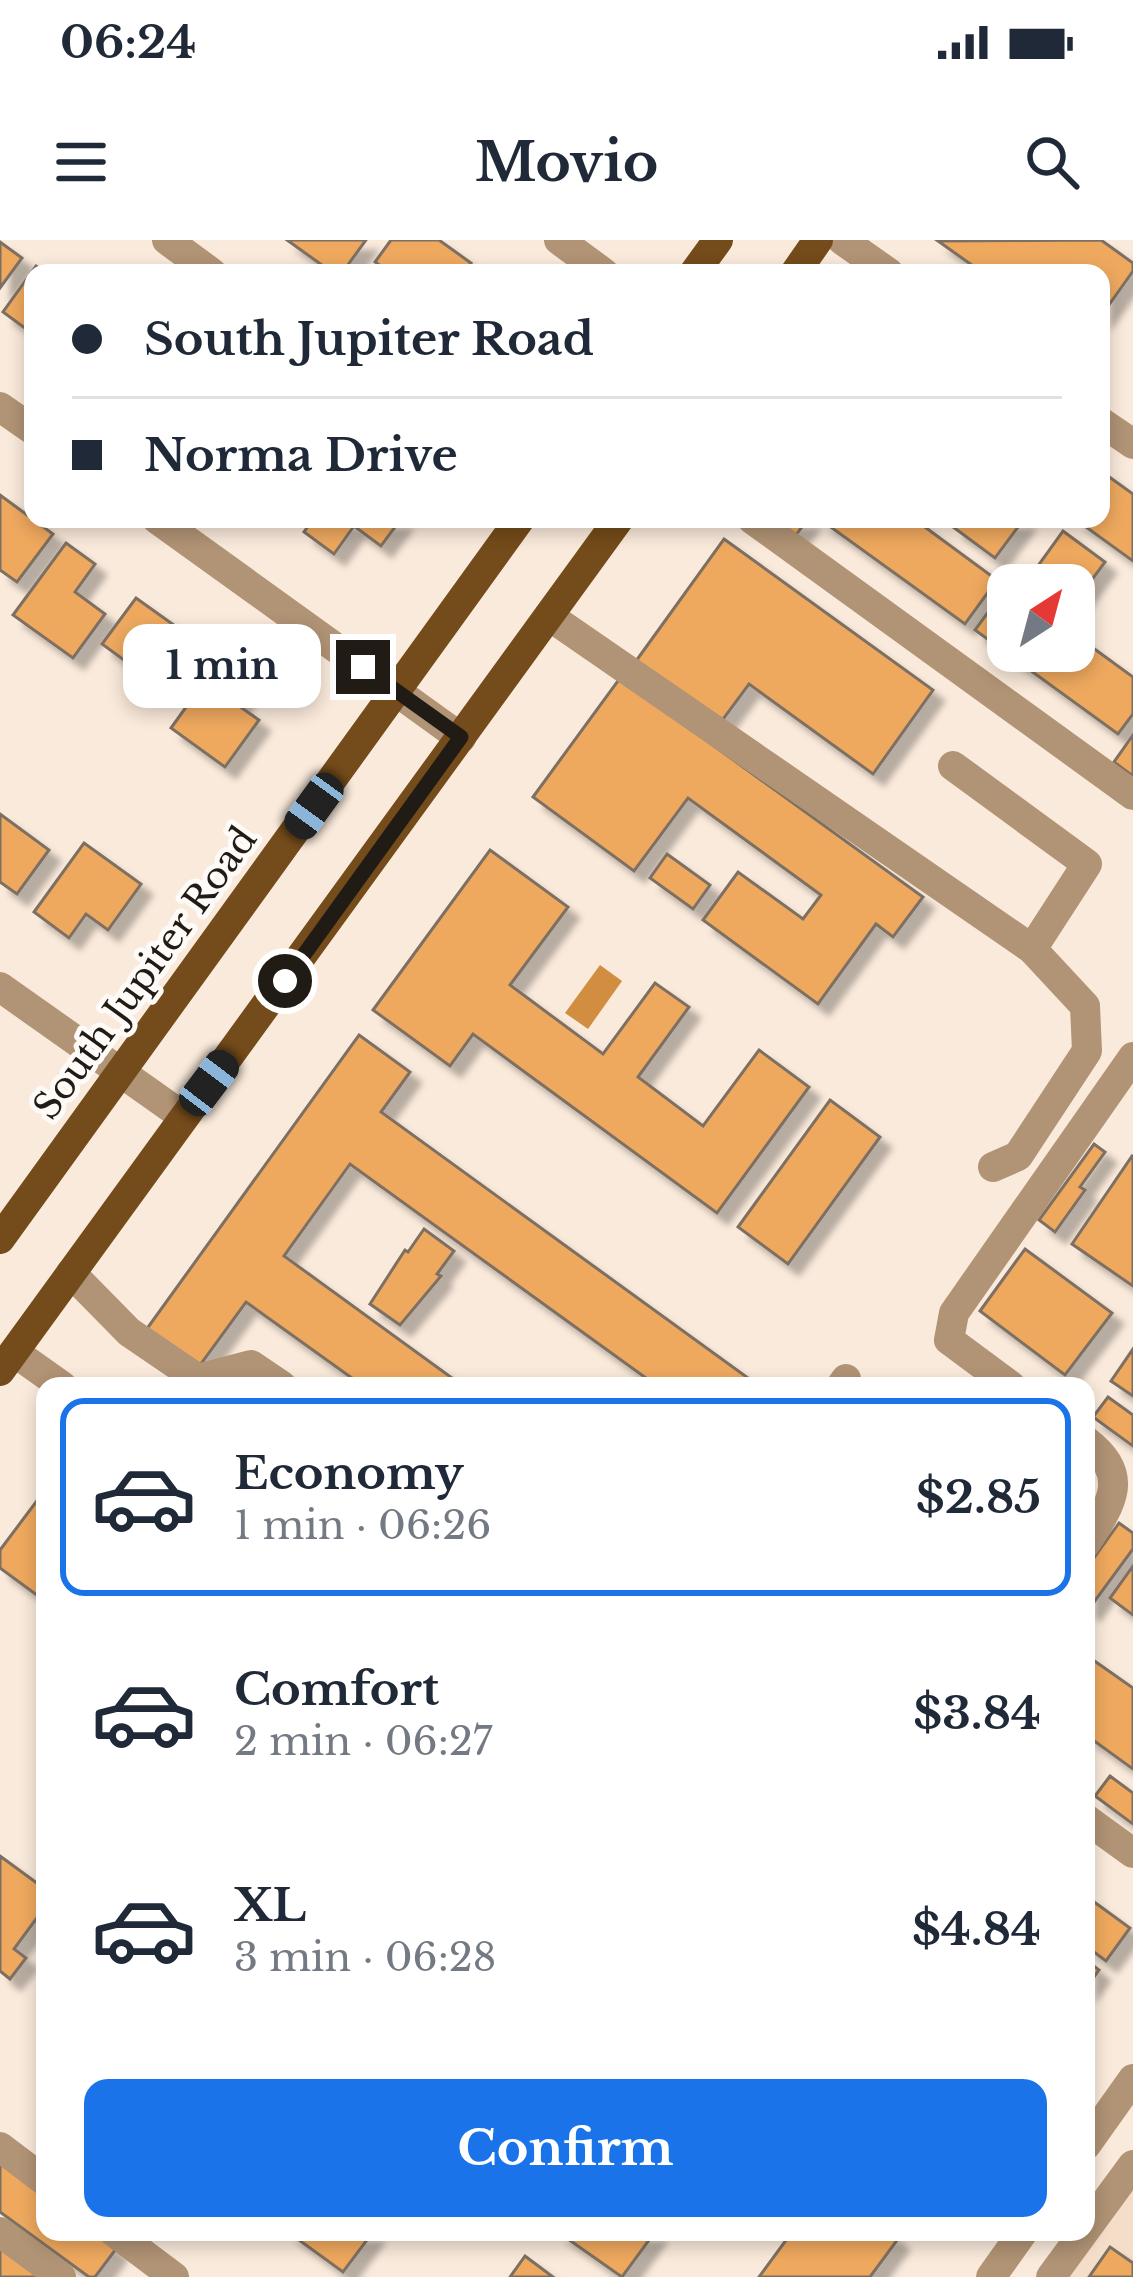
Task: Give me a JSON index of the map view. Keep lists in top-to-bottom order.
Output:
{
  "streets": {
    "main road": ["South Jupiter Road"]
  },
  "north": "top right",
  "page": {
    "status": "06:24",
    "header": "Movio",
    "banner": ["South Jupiter Road", "Norma Drive"],
    "bubble": "1 min",
    "list": [
      {
        "name": "Economy",
        "note": "1 min · 06:26",
        "value": "$2.85"
      },
      {
        "name": "Comfort",
        "note": "2 min · 06:27",
        "value": "$3.84"
      },
      {
        "name": "XL",
        "note": "3 min · 06:28",
        "value": "$4.84"
      }
    ],
    "buttons": "Confirm"
  }
}
